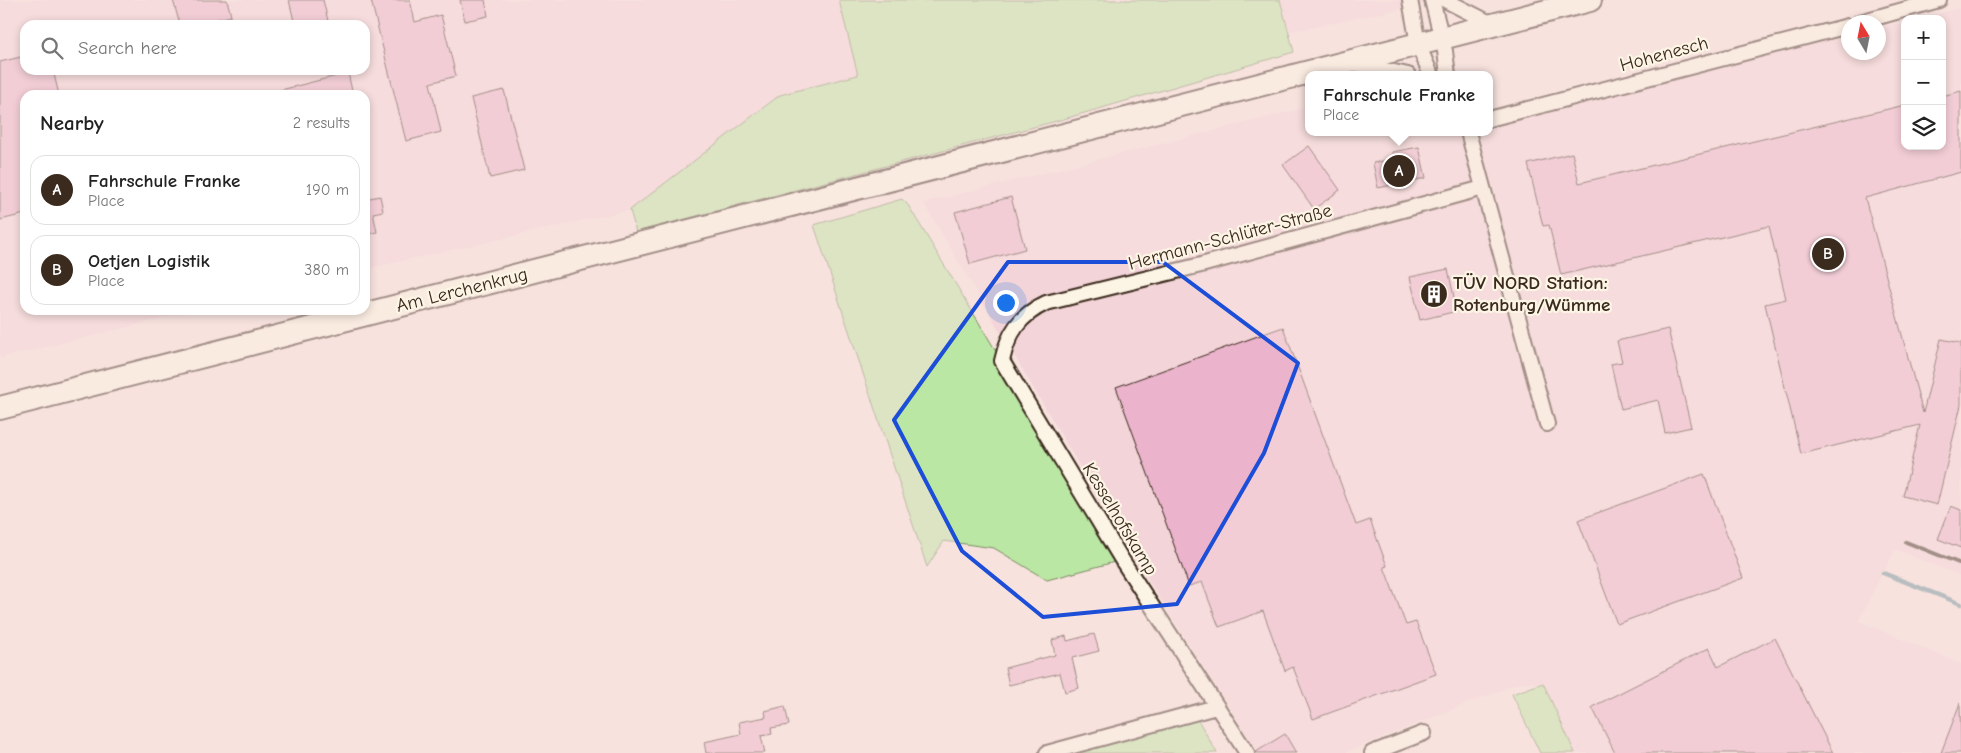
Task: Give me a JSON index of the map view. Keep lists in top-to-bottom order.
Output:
{
  "streets": {
    "main road": ["Am Lerchenkrug"],
    "street": ["Hohenesch", "Hermann-Schlüter-Straße", "Kesselhofskamp"]
  },
  "crossings": [
    ["Hermann-Schlüter-Straße", "Kesselhofskamp"]
  ],
  "places": {
    "building": ["TÜV NORD Station: Rotenburg/Wümme"]
  },
  "north": "top",
  "page": {
    "map_buttons": ["+", "−"],
    "search": "Search here",
    "popup": ["Fahrschule Franke", "Place"],
    "heading": ["Nearby", "2 results"],
    "pins": ["A", "B"],
    "list": [
      {
        "mark": "A",
        "name": "Fahrschule Franke",
        "note": "Place",
        "value": "190 m"
      },
      {
        "mark": "B",
        "name": "Oetjen Logistik",
        "note": "Place",
        "value": "380 m"
      }
    ]
  }
}
